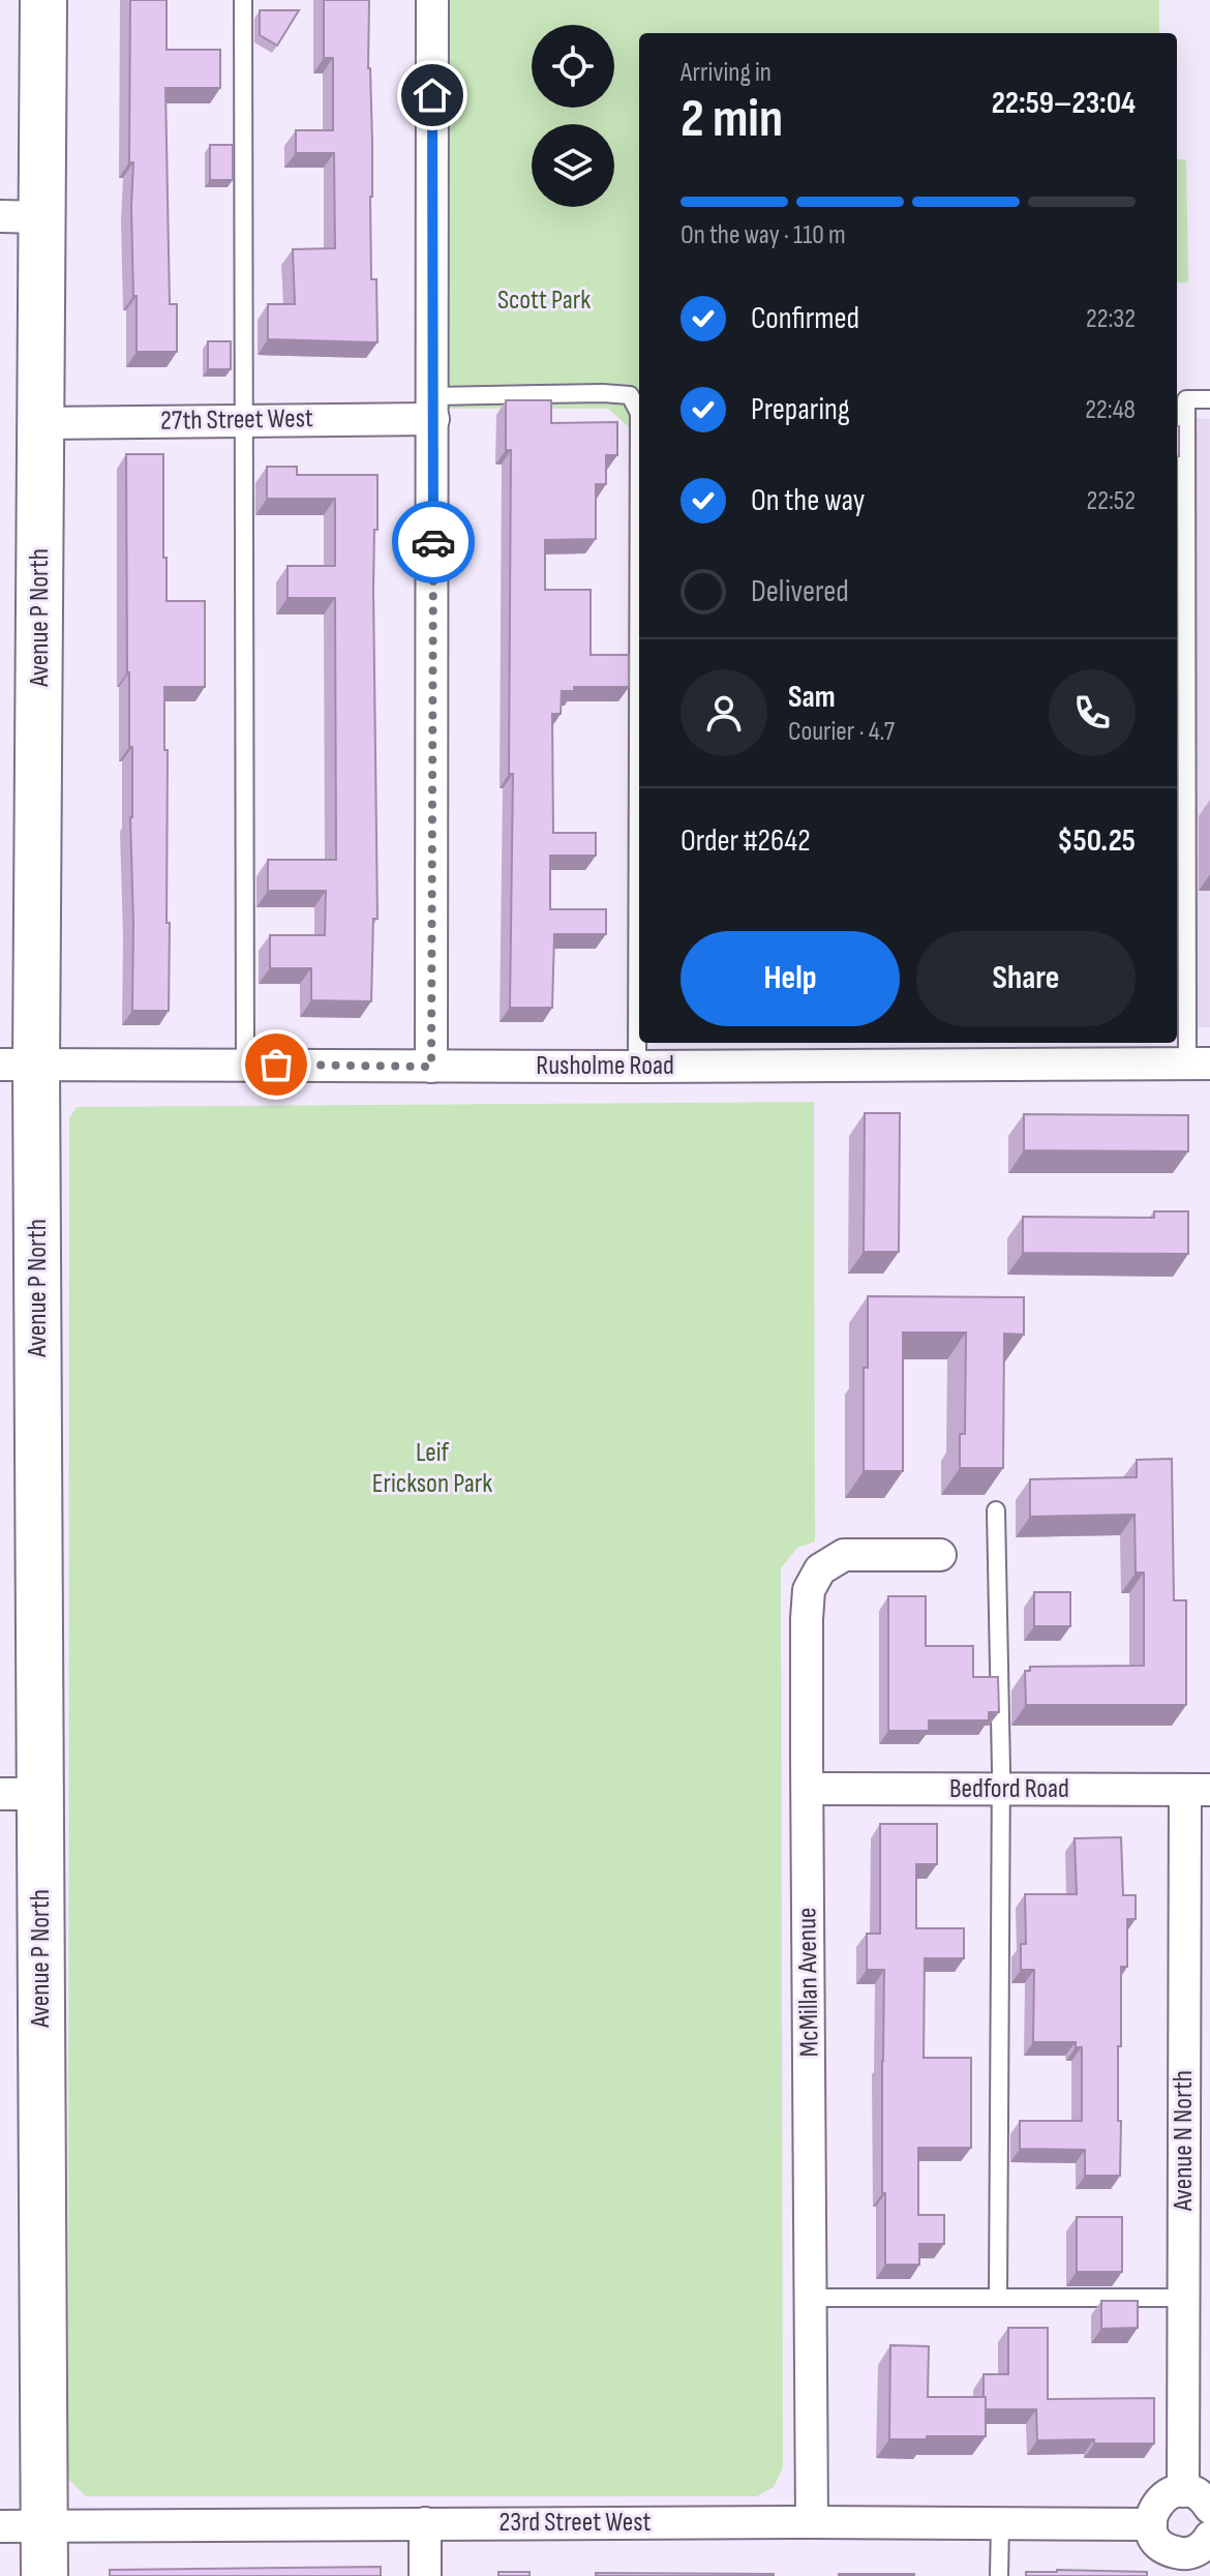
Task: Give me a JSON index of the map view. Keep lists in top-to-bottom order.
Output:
{
  "streets": {
    "main road": ["Avenue P North"],
    "street": [
      "27th Street West",
      "Rusholme Road",
      "Bedford Road",
      "McMillan Avenue",
      "Avenue N North",
      "23rd Street West"
    ]
  },
  "crossings": [
    ["27th Street West", "Avenue P North"],
    ["Avenue P North", "Rusholme Road"],
    ["Avenue P North", "23rd Street West"],
    ["Bedford Road", "McMillan Avenue"],
    ["Bedford Road", "Avenue N North"],
    ["McMillan Avenue", "23rd Street West"]
  ],
  "parks": ["Scott Park", "Leif Erickson Park"],
  "page": {
    "heading": ["2 min", "Arriving in", "22:59–23:04"],
    "panel": [
      "Sam",
      "Courier · 4.7",
      "Order #2642",
      "$50.25"
    ],
    "bar": "On the way · 110 m",
    "list": [
      ["Confirmed", "22:32"],
      ["Preparing", "22:48"],
      ["On the way", "22:52"],
      "Delivered"
    ],
    "buttons": ["Help", "Share"]
  }
}
